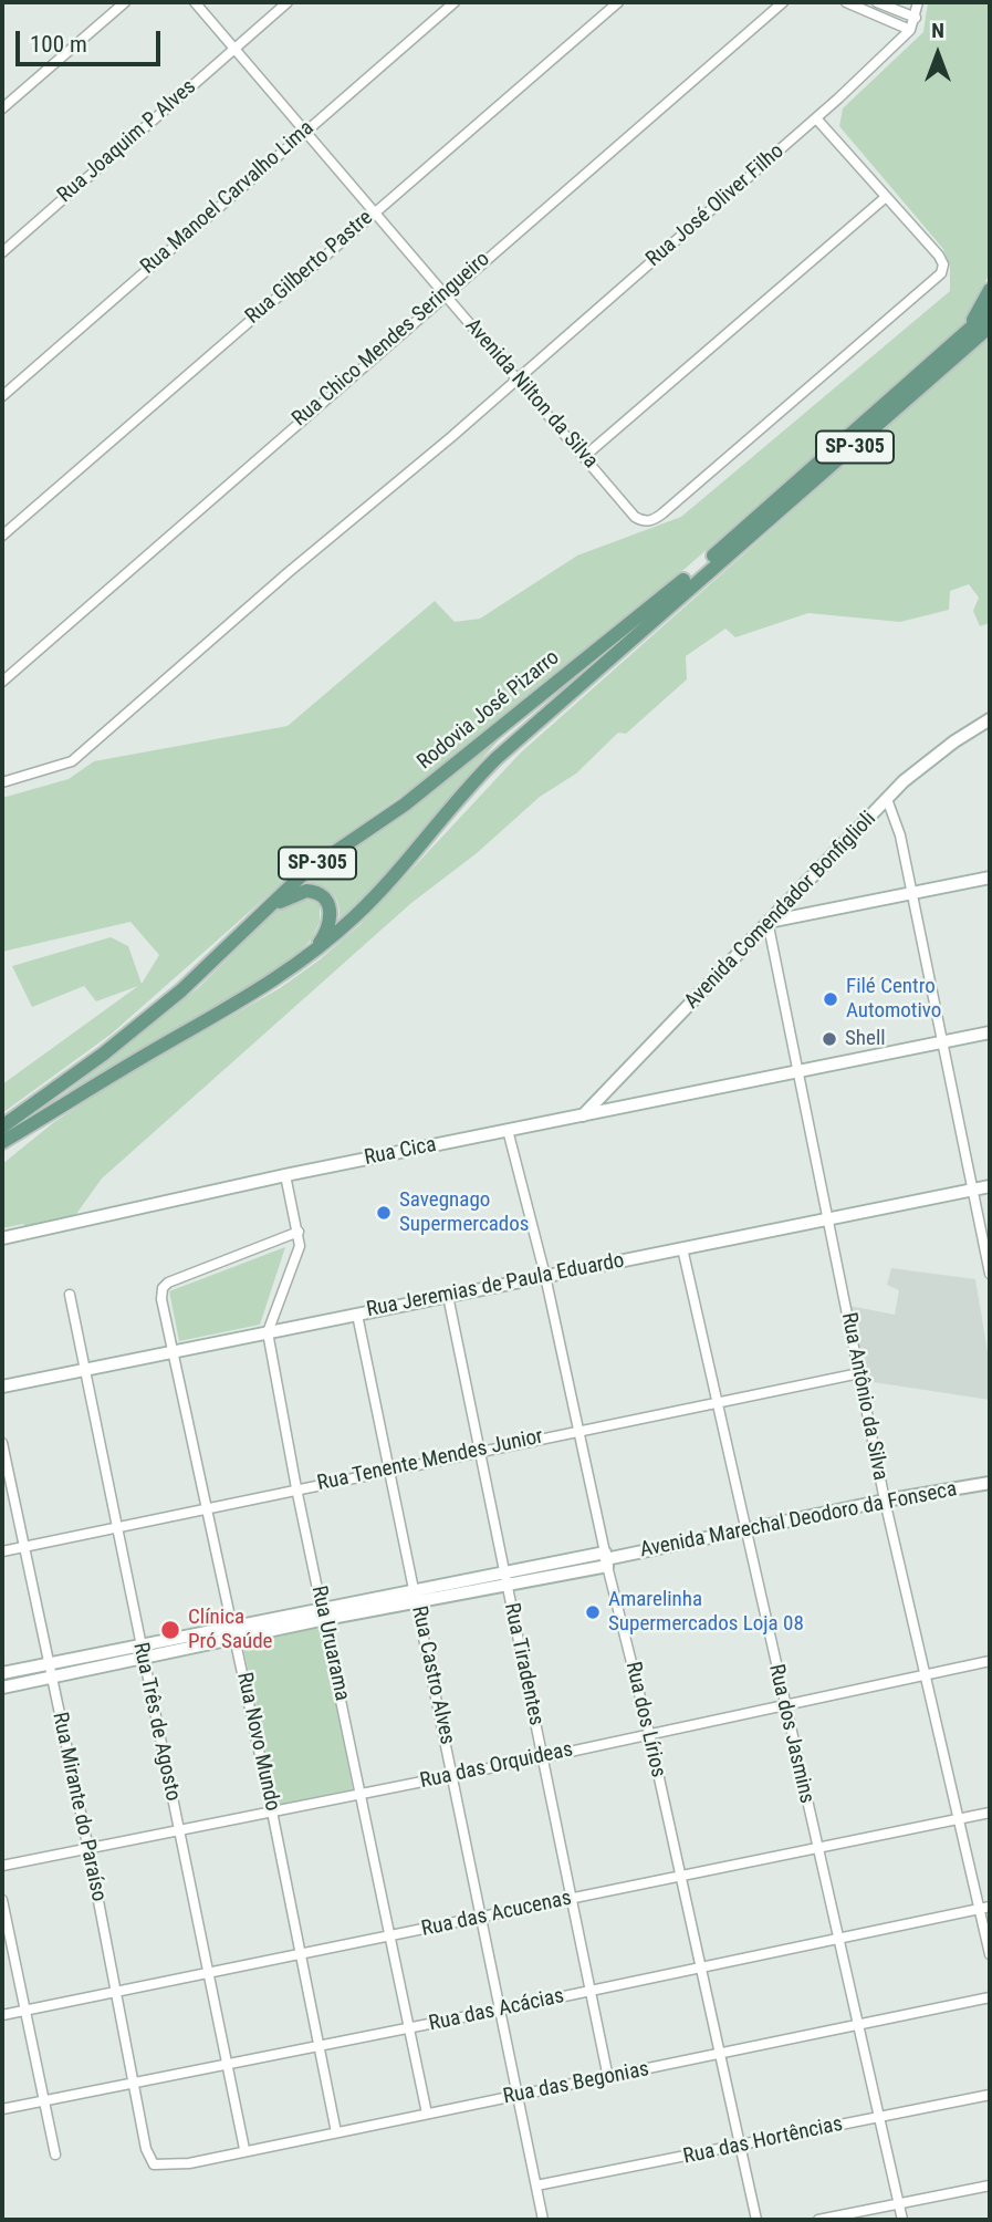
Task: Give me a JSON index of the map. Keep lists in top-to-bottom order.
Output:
{
  "streets": {
    "main road": ["SP-305", "Rodovia José Pizarro"],
    "street": [
      "Rua Joaquim P Alves",
      "Rua Manoel Carvalho Lima",
      "Rua José Oliver Filho",
      "Rua Gilberto Pastre",
      "Rua Chico Mendes Seringueiro",
      "Avenida Nilton da Silva",
      "Avenida Comendador Bonfiglioli",
      "Rua Cica",
      "Rua Jeremias de Paula Eduardo",
      "Rua Antônio da Silva",
      "Rua Tenente Mendes Junior",
      "Avenida Marechal Deodoro da Fonseca",
      "Rua Uruarama",
      "Rua Tiradentes",
      "Rua Castro Alves",
      "Rua dos Lírios",
      "Rua Três de Agosto",
      "Rua dos Jasmins",
      "Rua Novo Mundo",
      "Rua das Orquideas",
      "Rua Mirante do Paraíso",
      "Rua das Acucenas",
      "Rua das Acácias",
      "Rua das Begonias",
      "Rua das Hortências"
    ]
  },
  "crossings": [
    ["Rua Joaquim P Alves", "Avenida Nilton da Silva"],
    ["Rua Manoel Carvalho Lima", "Avenida Nilton da Silva"],
    ["Rua José Oliver Filho", "Avenida Nilton da Silva"],
    ["Rua Gilberto Pastre", "Avenida Nilton da Silva"],
    ["Rua Chico Mendes Seringueiro", "Avenida Nilton da Silva"],
    ["Avenida Comendador Bonfiglioli", "Rua Cica"],
    ["Avenida Comendador Bonfiglioli", "Rua Antônio da Silva"],
    ["Rua Cica", "Rua Antônio da Silva"],
    ["Rua Cica", "Rua dos Lírios"],
    ["Rua Jeremias de Paula Eduardo", "Rua Antônio da Silva"],
    ["Rua Jeremias de Paula Eduardo", "Rua Uruarama"],
    ["Rua Jeremias de Paula Eduardo", "Rua Tiradentes"],
    ["Rua Jeremias de Paula Eduardo", "Rua Castro Alves"],
    ["Rua Jeremias de Paula Eduardo", "Rua dos Lírios"],
    ["Rua Jeremias de Paula Eduardo", "Rua Três de Agosto"],
    ["Rua Jeremias de Paula Eduardo", "Rua dos Jasmins"],
    ["Rua Jeremias de Paula Eduardo", "Rua Novo Mundo"],
    ["Rua Antônio da Silva", "Rua Tenente Mendes Junior"],
    ["Rua Antônio da Silva", "Avenida Marechal Deodoro da Fonseca"],
    ["Rua Antônio da Silva", "Rua das Orquideas"],
    ["Rua Antônio da Silva", "Rua das Acucenas"],
    ["Rua Antônio da Silva", "Rua das Acácias"],
    ["Rua Tenente Mendes Junior", "Rua Uruarama"],
    ["Rua Tenente Mendes Junior", "Rua Tiradentes"],
    ["Rua Tenente Mendes Junior", "Rua Castro Alves"],
    ["Rua Tenente Mendes Junior", "Rua dos Lírios"],
    ["Rua Tenente Mendes Junior", "Rua Três de Agosto"],
    ["Rua Tenente Mendes Junior", "Rua dos Jasmins"],
    ["Rua Tenente Mendes Junior", "Rua Novo Mundo"],
    ["Rua Tenente Mendes Junior", "Rua Mirante do Paraíso"],
    ["Avenida Marechal Deodoro da Fonseca", "Rua Uruarama"],
    ["Avenida Marechal Deodoro da Fonseca", "Rua Tiradentes"],
    ["Avenida Marechal Deodoro da Fonseca", "Rua Castro Alves"],
    ["Avenida Marechal Deodoro da Fonseca", "Rua dos Lírios"],
    ["Avenida Marechal Deodoro da Fonseca", "Rua Três de Agosto"],
    ["Avenida Marechal Deodoro da Fonseca", "Rua dos Jasmins"],
    ["Avenida Marechal Deodoro da Fonseca", "Rua Novo Mundo"],
    ["Avenida Marechal Deodoro da Fonseca", "Rua Mirante do Paraíso"],
    ["Rua Uruarama", "Rua das Orquideas"],
    ["Rua Uruarama", "Rua das Acucenas"],
    ["Rua Uruarama", "Rua das Acácias"],
    ["Rua Uruarama", "Rua das Begonias"],
    ["Rua Tiradentes", "Rua das Orquideas"],
    ["Rua Tiradentes", "Rua das Acucenas"],
    ["Rua Tiradentes", "Rua das Acácias"],
    ["Rua Tiradentes", "Rua das Begonias"],
    ["Rua Castro Alves", "Rua das Orquideas"],
    ["Rua Castro Alves", "Rua das Acucenas"],
    ["Rua Castro Alves", "Rua das Acácias"],
    ["Rua Castro Alves", "Rua das Begonias"],
    ["Rua Castro Alves", "Rua das Hortências"],
    ["Rua dos Lírios", "Rua das Orquideas"],
    ["Rua dos Lírios", "Rua das Acucenas"],
    ["Rua dos Lírios", "Rua das Acácias"],
    ["Rua dos Lírios", "Rua das Begonias"],
    ["Rua dos Lírios", "Rua das Hortências"],
    ["Rua Três de Agosto", "Rua das Orquideas"],
    ["Rua Três de Agosto", "Rua das Acucenas"],
    ["Rua Três de Agosto", "Rua das Acácias"],
    ["Rua Três de Agosto", "Rua das Begonias"],
    ["Rua dos Jasmins", "Rua das Orquideas"],
    ["Rua dos Jasmins", "Rua das Acucenas"],
    ["Rua dos Jasmins", "Rua das Acácias"],
    ["Rua dos Jasmins", "Rua das Begonias"],
    ["Rua dos Jasmins", "Rua das Hortências"],
    ["Rua Novo Mundo", "Rua das Orquideas"],
    ["Rua Novo Mundo", "Rua das Acucenas"],
    ["Rua Novo Mundo", "Rua das Acácias"],
    ["Rua Novo Mundo", "Rua das Begonias"],
    ["Rua das Orquideas", "Rua Mirante do Paraíso"],
    ["Rua Mirante do Paraíso", "Rua das Acucenas"],
    ["Rua Mirante do Paraíso", "Rua das Acácias"],
    ["Rua Mirante do Paraíso", "Rua das Begonias"]
  ],
  "places": [
    "Filé Centro Automotivo",
    "Shell",
    "Savegnago Supermercados",
    "Amarelinha Supermercados Loja 08",
    "Clínica Pró Saúde"
  ],
  "scale_bar": "100 m",
  "north": "top"
}
